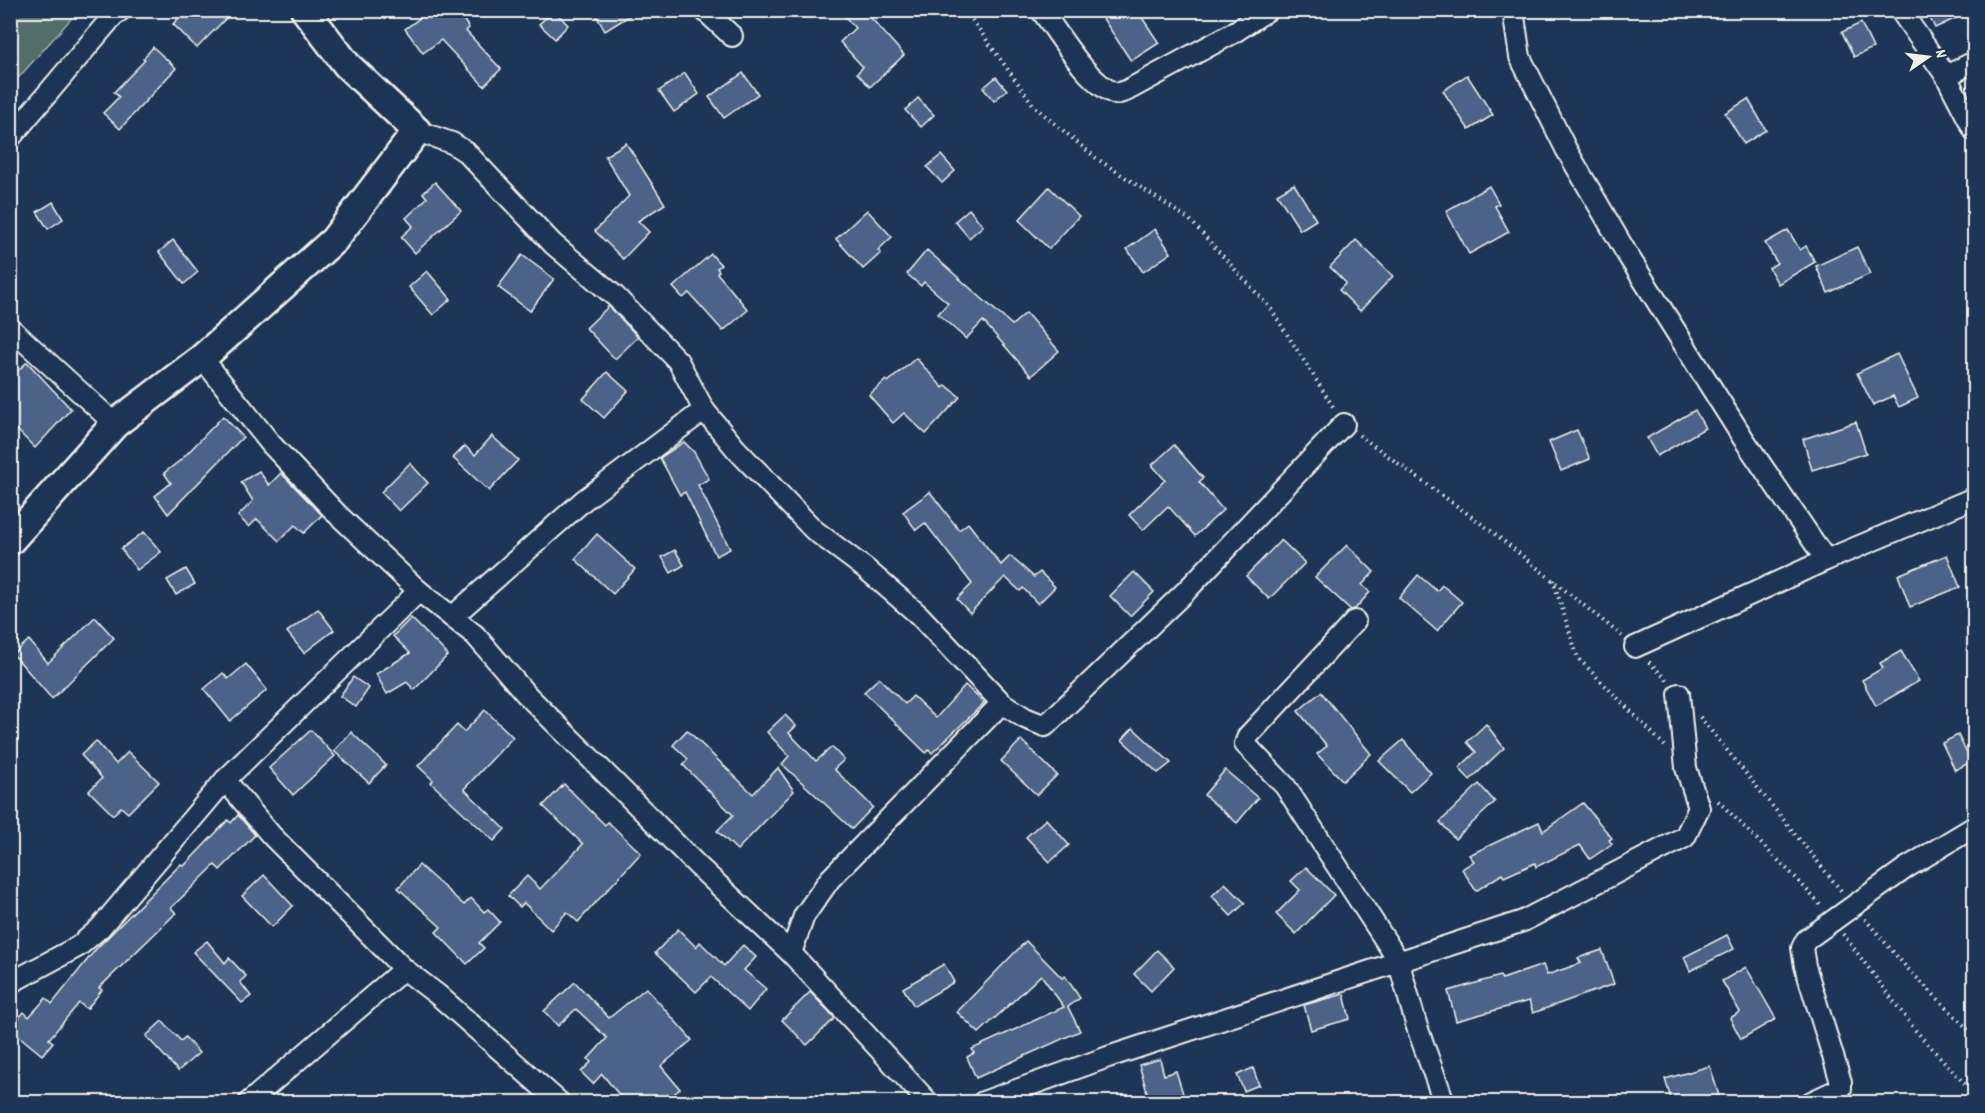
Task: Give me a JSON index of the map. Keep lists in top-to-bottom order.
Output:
{
  "north": "right"
}
